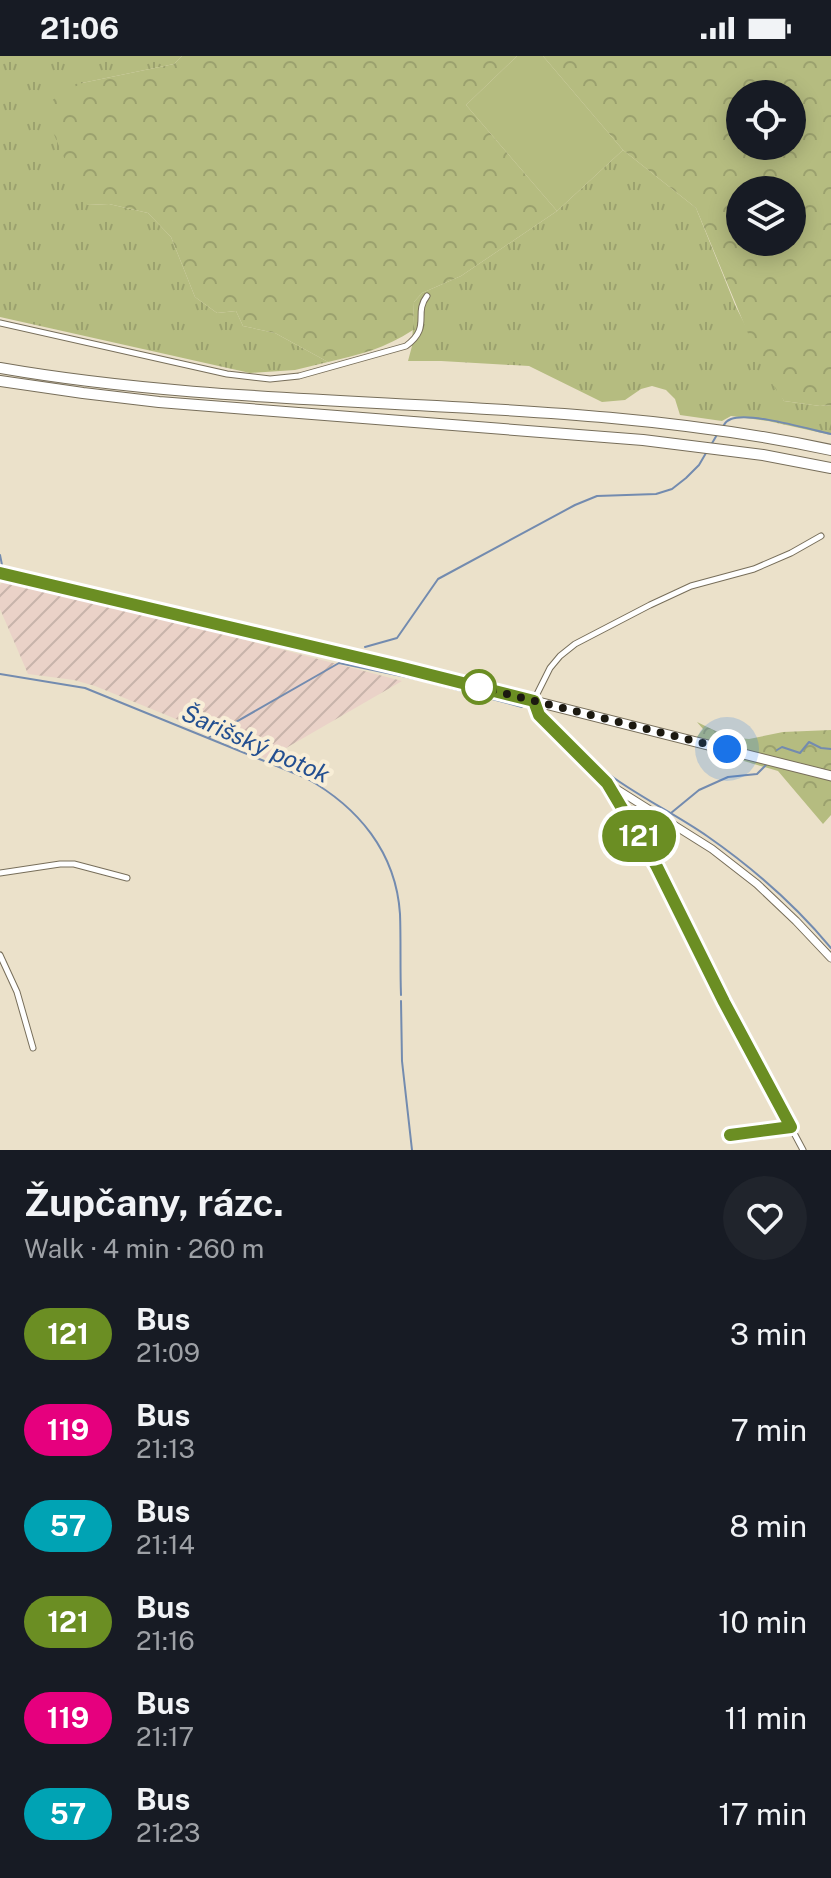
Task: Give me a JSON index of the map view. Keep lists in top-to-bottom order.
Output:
{
  "water": ["Šarišský potok"],
  "lines": ["bus line 121"],
  "page": {
    "status": "21:06",
    "on_map": "121",
    "heading": ["Župčany, rázc.", "Walk · 4 min · 260 m"],
    "list": [
      {
        "mark": "121",
        "name": "Bus",
        "note": "21:09",
        "value": "3 min"
      },
      {
        "mark": "119",
        "name": "Bus",
        "note": "21:13",
        "value": "7 min"
      },
      {
        "mark": "57",
        "name": "Bus",
        "note": "21:14",
        "value": "8 min"
      },
      {
        "mark": "121",
        "name": "Bus",
        "note": "21:16",
        "value": "10 min"
      },
      {
        "mark": "119",
        "name": "Bus",
        "note": "21:17",
        "value": "11 min"
      },
      {
        "mark": "57",
        "name": "Bus",
        "note": "21:23",
        "value": "17 min"
      }
    ]
  }
}
